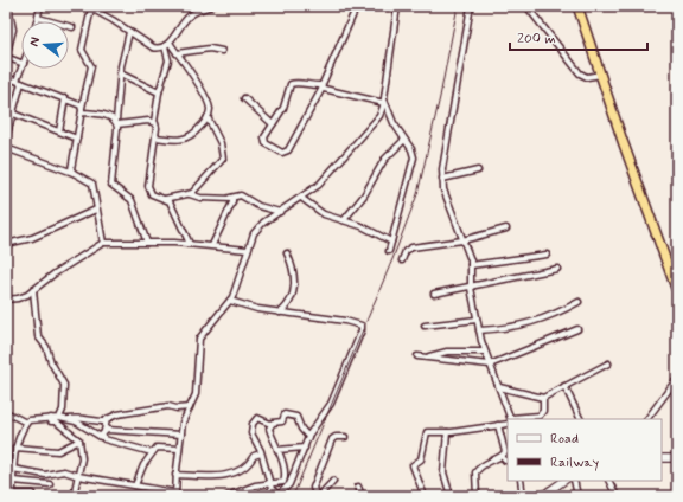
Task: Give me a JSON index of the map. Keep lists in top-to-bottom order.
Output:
{
  "legend": ["Road", "Railway"],
  "scale_bar": "200 m",
  "north": "left"
}
